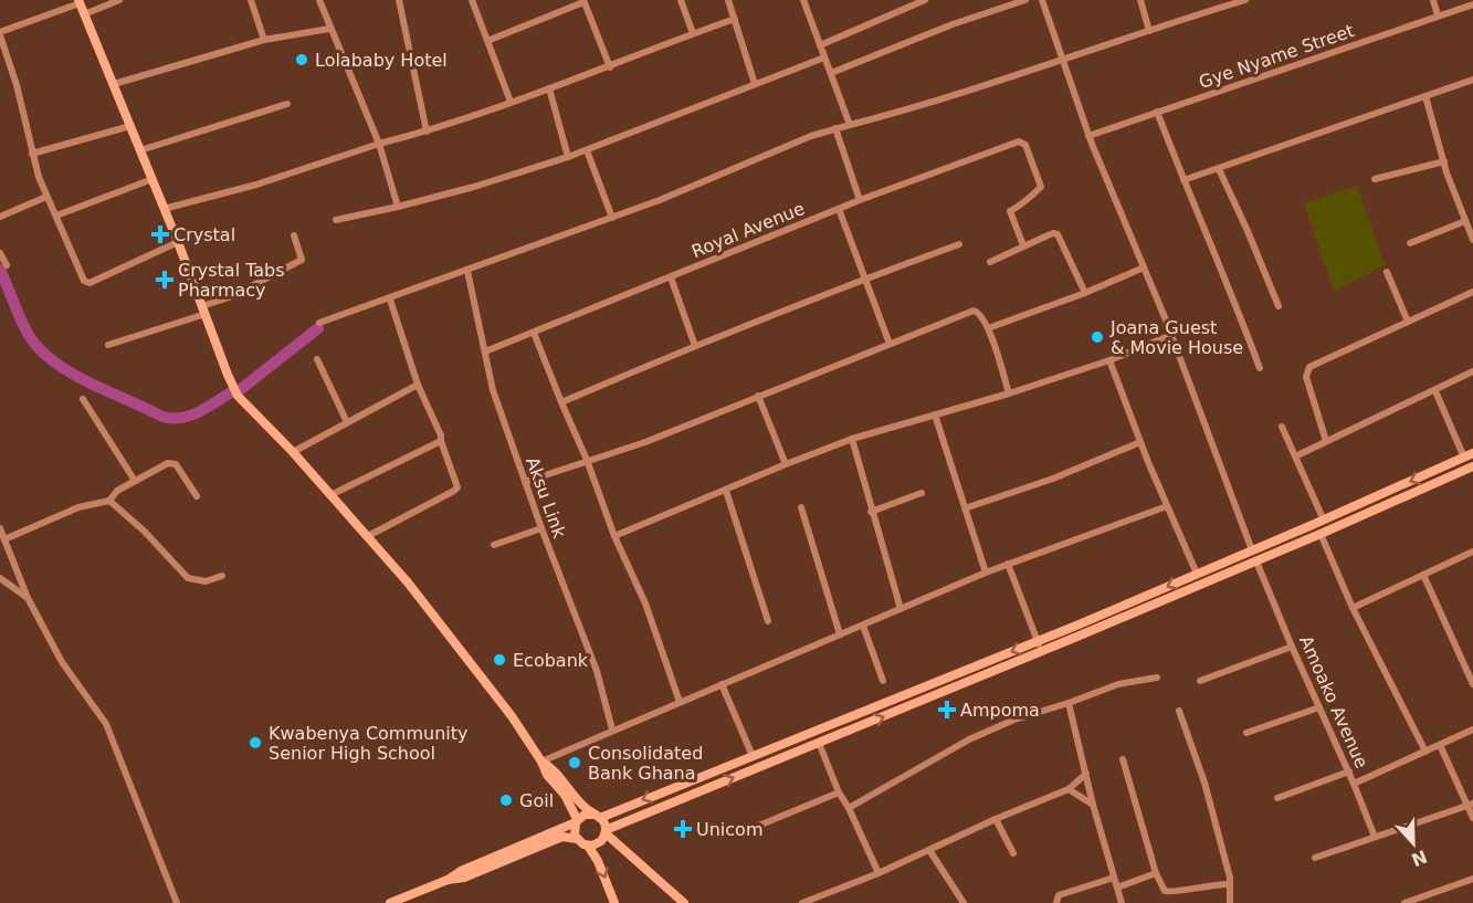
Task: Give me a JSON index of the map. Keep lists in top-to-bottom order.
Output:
{
  "streets": {
    "street": [
      "Gye Nyame Street",
      "Royal Avenue",
      "Aksu Link",
      "Amoako Avenue"
    ]
  },
  "crossings": [
    ["Royal Avenue", "Aksu Link"]
  ],
  "places": {
    "other": [
      "Lolababy Hotel",
      "Joana Guest & Movie House",
      "Ecobank",
      "Kwabenya Community Senior High School",
      "Consolidated Bank Ghana",
      "Goil"
    ],
    "health": [
      "Crystal",
      "Crystal Tabs Pharmacy",
      "Ampoma",
      "Unicom"
    ]
  },
  "north": "bottom"
}
